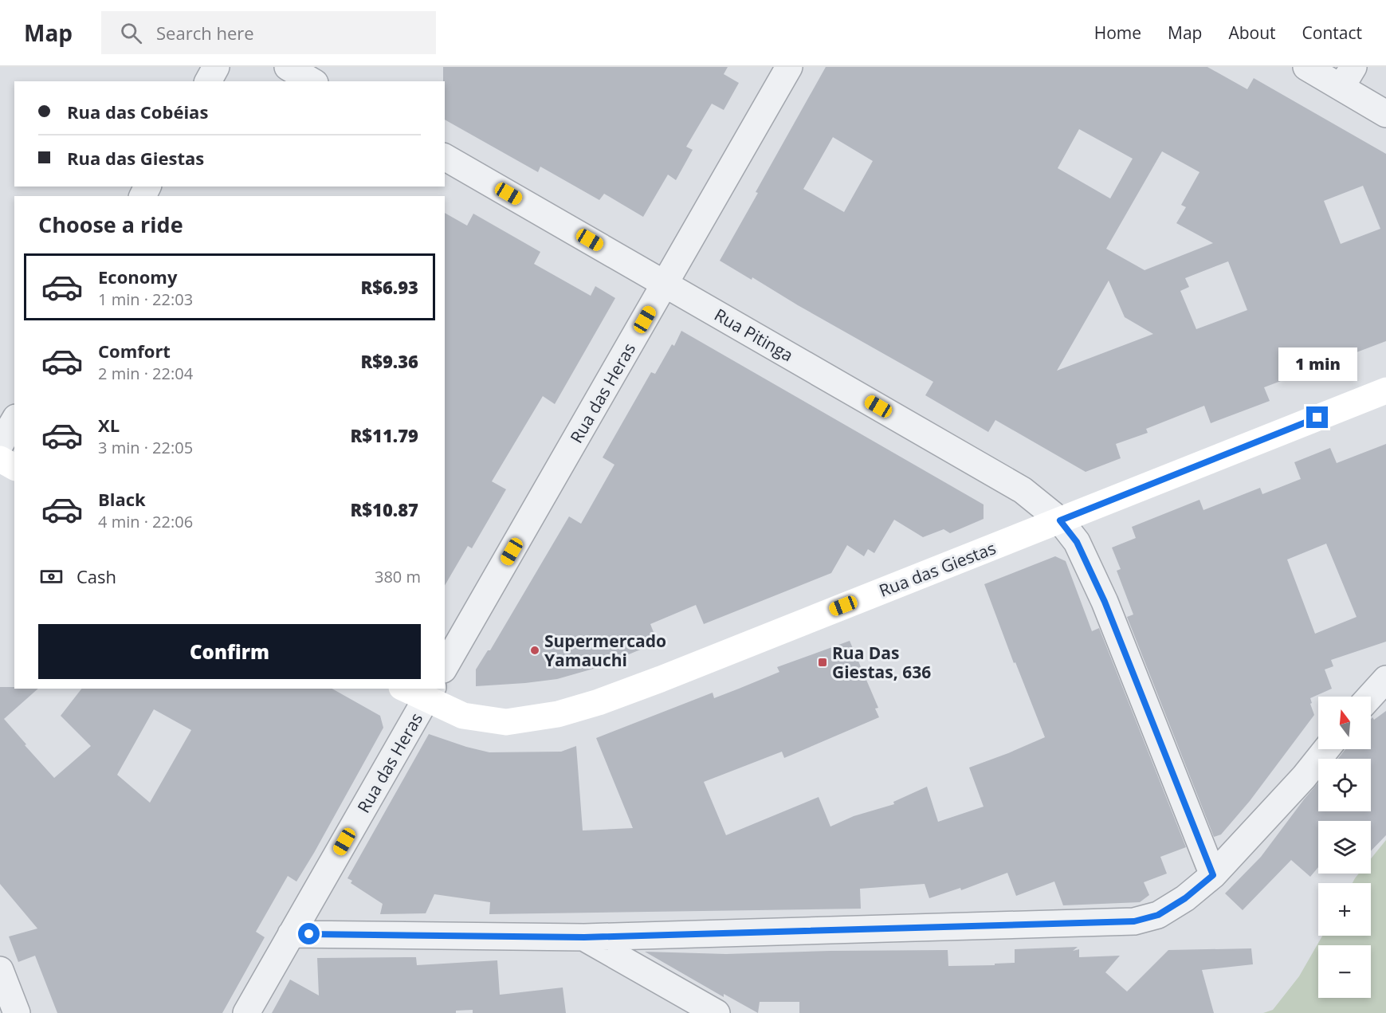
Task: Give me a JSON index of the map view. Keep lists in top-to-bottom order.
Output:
{
  "streets": {
    "main road": ["Rua das Giestas"],
    "street": ["Rua Pitinga", "Rua das Heras"]
  },
  "crossings": [
    ["Rua Pitinga", "Rua das Heras"],
    ["Rua Pitinga", "Rua das Giestas"],
    ["Rua das Heras", "Rua das Giestas"]
  ],
  "places": {
    "other": ["Supermercado Yamauchi"],
    "transit": ["Rua Das Giestas, 636"]
  },
  "north": "top",
  "page": {
    "header": "Map",
    "search": "Search here",
    "nav": [
      "Home",
      "Map",
      "About",
      "Contact"
    ],
    "banner": ["Rua das Cobéias", "Rua das Giestas"],
    "heading": "Choose a ride",
    "list": [
      {
        "name": "Economy",
        "note": "1 min · 22:03",
        "value": "R$6.93"
      },
      {
        "name": "Comfort",
        "note": "2 min · 22:04",
        "value": "R$9.36"
      },
      {
        "name": "XL",
        "note": "3 min · 22:05",
        "value": "R$11.79"
      },
      {
        "name": "Black",
        "note": "4 min · 22:06",
        "value": "R$10.87"
      }
    ],
    "bubble": "1 min",
    "pay": ["Cash", "380 m"],
    "buttons": "Confirm",
    "map_buttons": ["+", "−"]
  }
}
